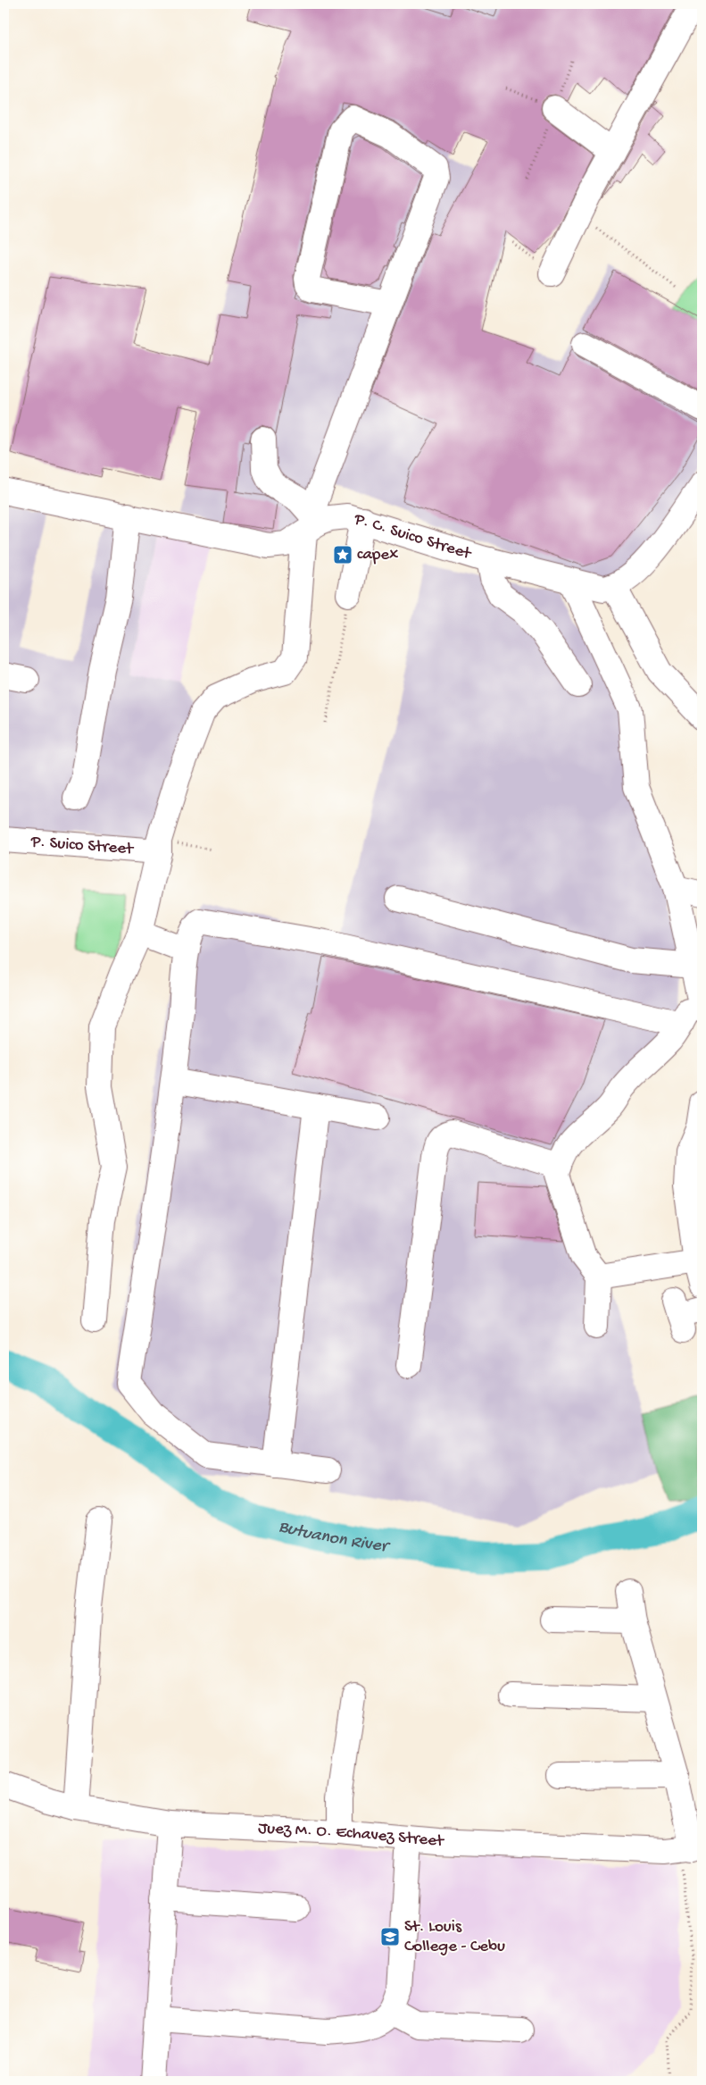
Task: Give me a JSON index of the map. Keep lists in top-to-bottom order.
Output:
{
  "streets": {
    "street": ["P. C. Suico Street", "P. Suico Street", "Juez M. O. Echavez Street"]
  },
  "water": ["Butuanon River"],
  "places": {
    "place": ["capex"],
    "school or university": ["St. Louis College - Cebu"]
  }
}
